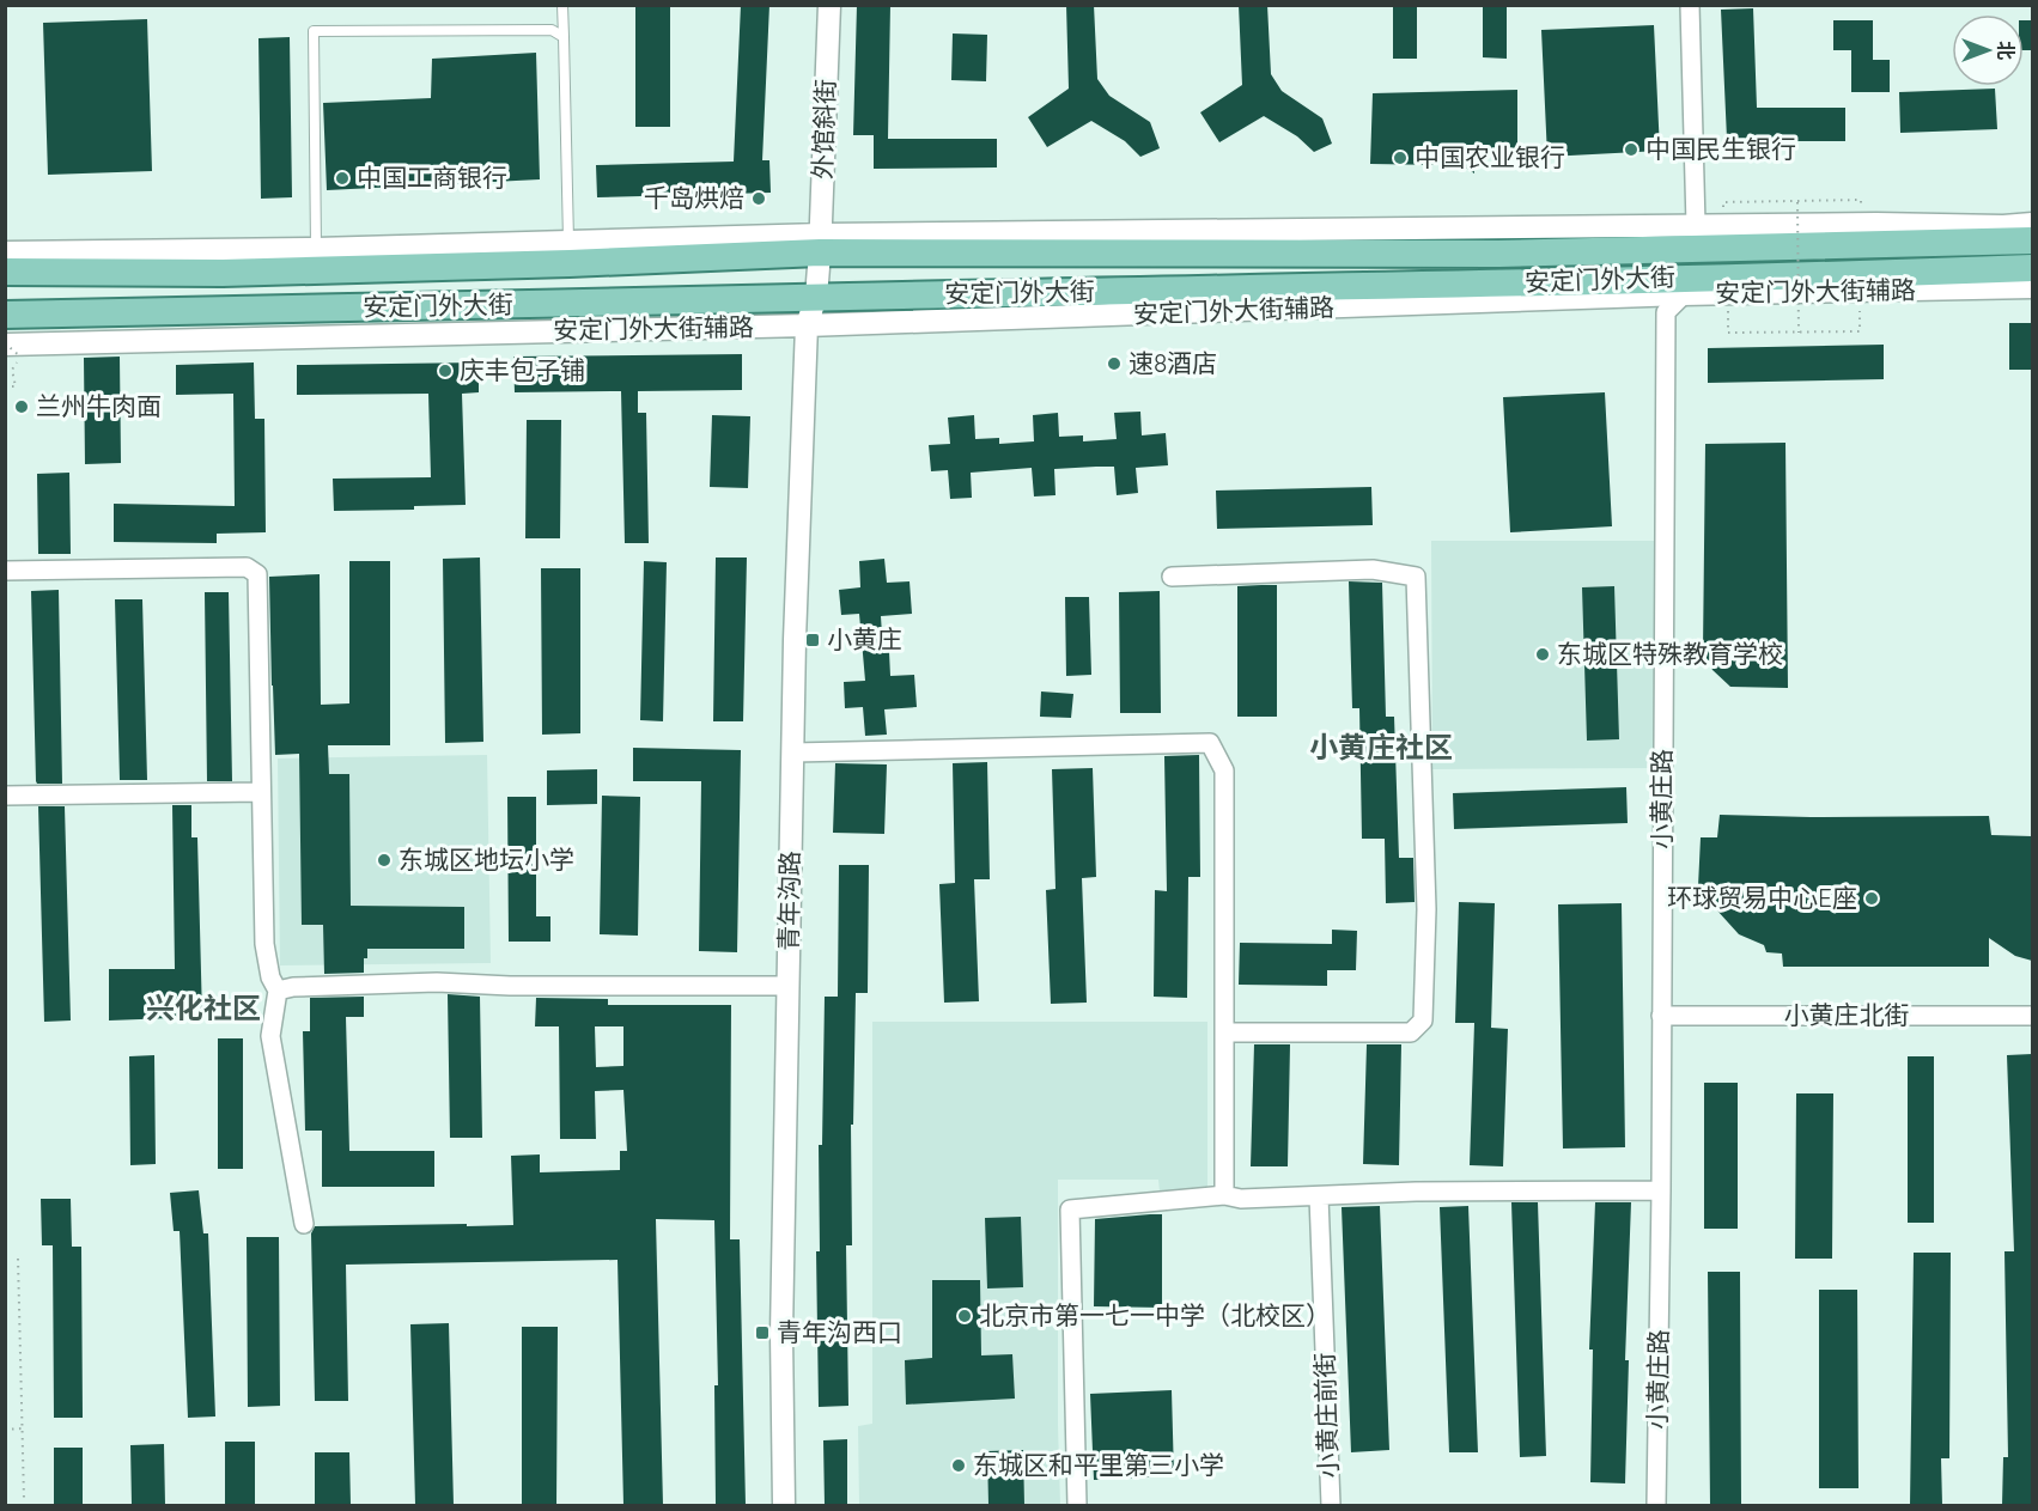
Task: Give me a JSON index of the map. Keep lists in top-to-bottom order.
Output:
{
  "streets": {
    "main road": ["安定门外大街"],
    "street": [
      "外馆斜街",
      "安定门外大街辅路",
      "小黄庄路",
      "青年沟路",
      "小黄庄北街",
      "小黄庄前街"
    ]
  },
  "crossings": [
    ["外馆斜街", "安定门外大街"],
    ["外馆斜街", "青年沟路"],
    ["安定门外大街", "安定门外大街辅路"],
    ["安定门外大街", "小黄庄路"],
    ["安定门外大街", "青年沟路"],
    ["安定门外大街辅路", "小黄庄路"],
    ["安定门外大街辅路", "青年沟路"],
    ["小黄庄路", "小黄庄北街"]
  ],
  "districts": ["小黄庄社区", "兴化社区"],
  "places": {
    "other": [
      "中国民生银行",
      "中国农业银行",
      "中国工商银行",
      "千岛烘焙",
      "速8酒店",
      "庆丰包子铺",
      "兰州牛肉面",
      "东城区特殊教育学校",
      "东城区地坛小学",
      "环球贸易中心E座",
      "北京市第一七一中学（北校区）",
      "东城区和平里第三小学"
    ],
    "transit": ["小黄庄", "青年沟西口"]
  },
  "north": "right"
}
